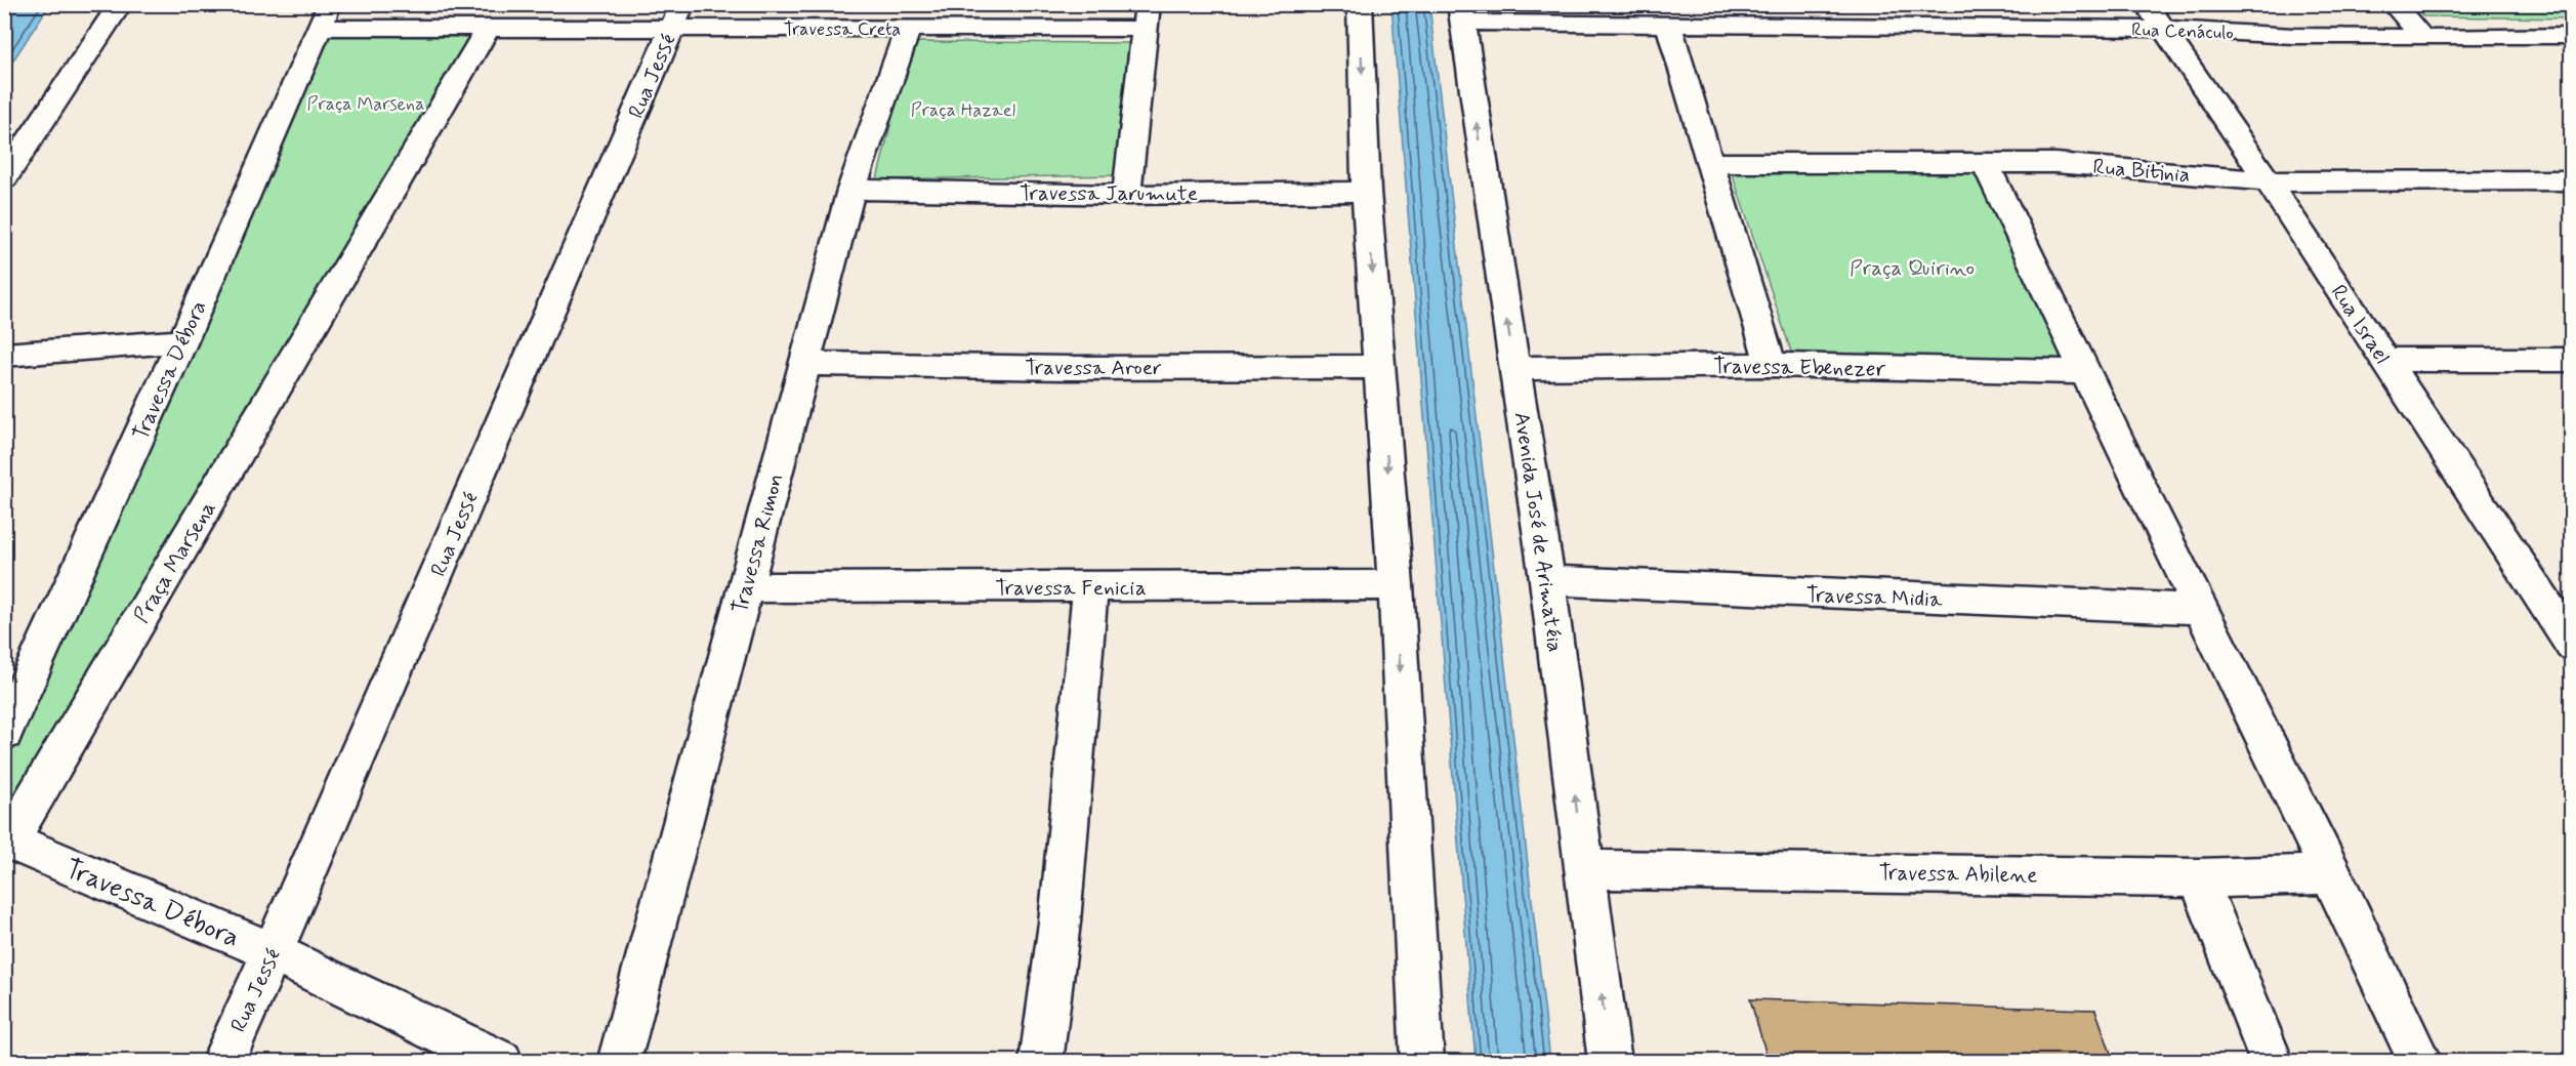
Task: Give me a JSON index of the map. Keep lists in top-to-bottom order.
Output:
{
  "streets": {
    "street": [
      "Travessa Creta",
      "Rua Cenáculo",
      "Rua Jessé",
      "Rua Bitinia",
      "Travessa Jarumute",
      "Rua Israel",
      "Travessa Aroer",
      "Travessa Ebenezer",
      "Travessa Débora",
      "Avenida José de Arimatéia",
      "Travessa Rimon",
      "Praça Marsena",
      "Travessa Fenicia",
      "Travessa Midia",
      "Travessa Abilene"
    ]
  },
  "crossings": [
    ["Travessa Creta", "Rua Jessé"],
    ["Travessa Creta", "Travessa Débora"],
    ["Travessa Creta", "Travessa Rimon"],
    ["Travessa Creta", "Praça Marsena"],
    ["Rua Cenáculo", "Rua Israel"],
    ["Rua Cenáculo", "Avenida José de Arimatéia"],
    ["Rua Jessé", "Travessa Débora"],
    ["Rua Bitinia", "Rua Israel"],
    ["Travessa Jarumute", "Travessa Rimon"],
    ["Travessa Aroer", "Travessa Rimon"],
    ["Travessa Ebenezer", "Avenida José de Arimatéia"],
    ["Travessa Débora", "Praça Marsena"],
    ["Avenida José de Arimatéia", "Travessa Midia"],
    ["Avenida José de Arimatéia", "Travessa Abilene"],
    ["Travessa Rimon", "Travessa Fenicia"]
  ],
  "parks": ["Praça Marsena", "Praça Hazael", "Praça Quirino"]
}
